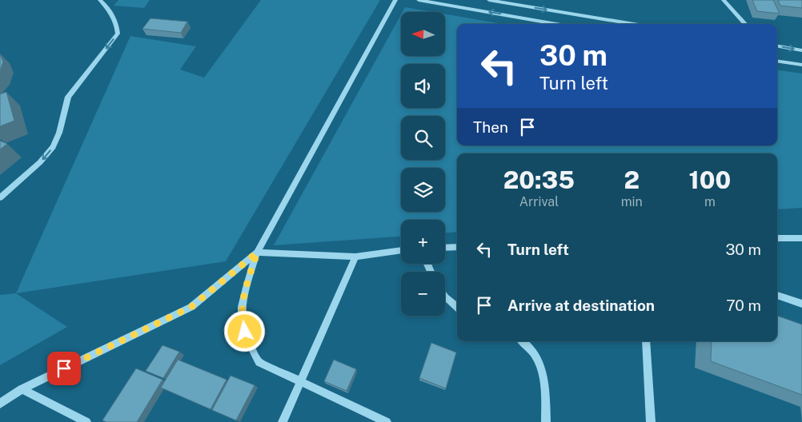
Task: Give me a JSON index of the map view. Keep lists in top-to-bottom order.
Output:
{
  "north": "left",
  "page": {
    "map_buttons": ["+", "−"],
    "turn": ["30 m", "Turn left"],
    "then": "Then",
    "eta": [
      "20:35",
      "Arrival",
      "2",
      "min",
      "100",
      "m"
    ],
    "list": [
      {
        "name": "Turn left",
        "value": "30 m"
      },
      {
        "name": "Arrive at destination",
        "value": "70 m"
      }
    ]
  }
}
